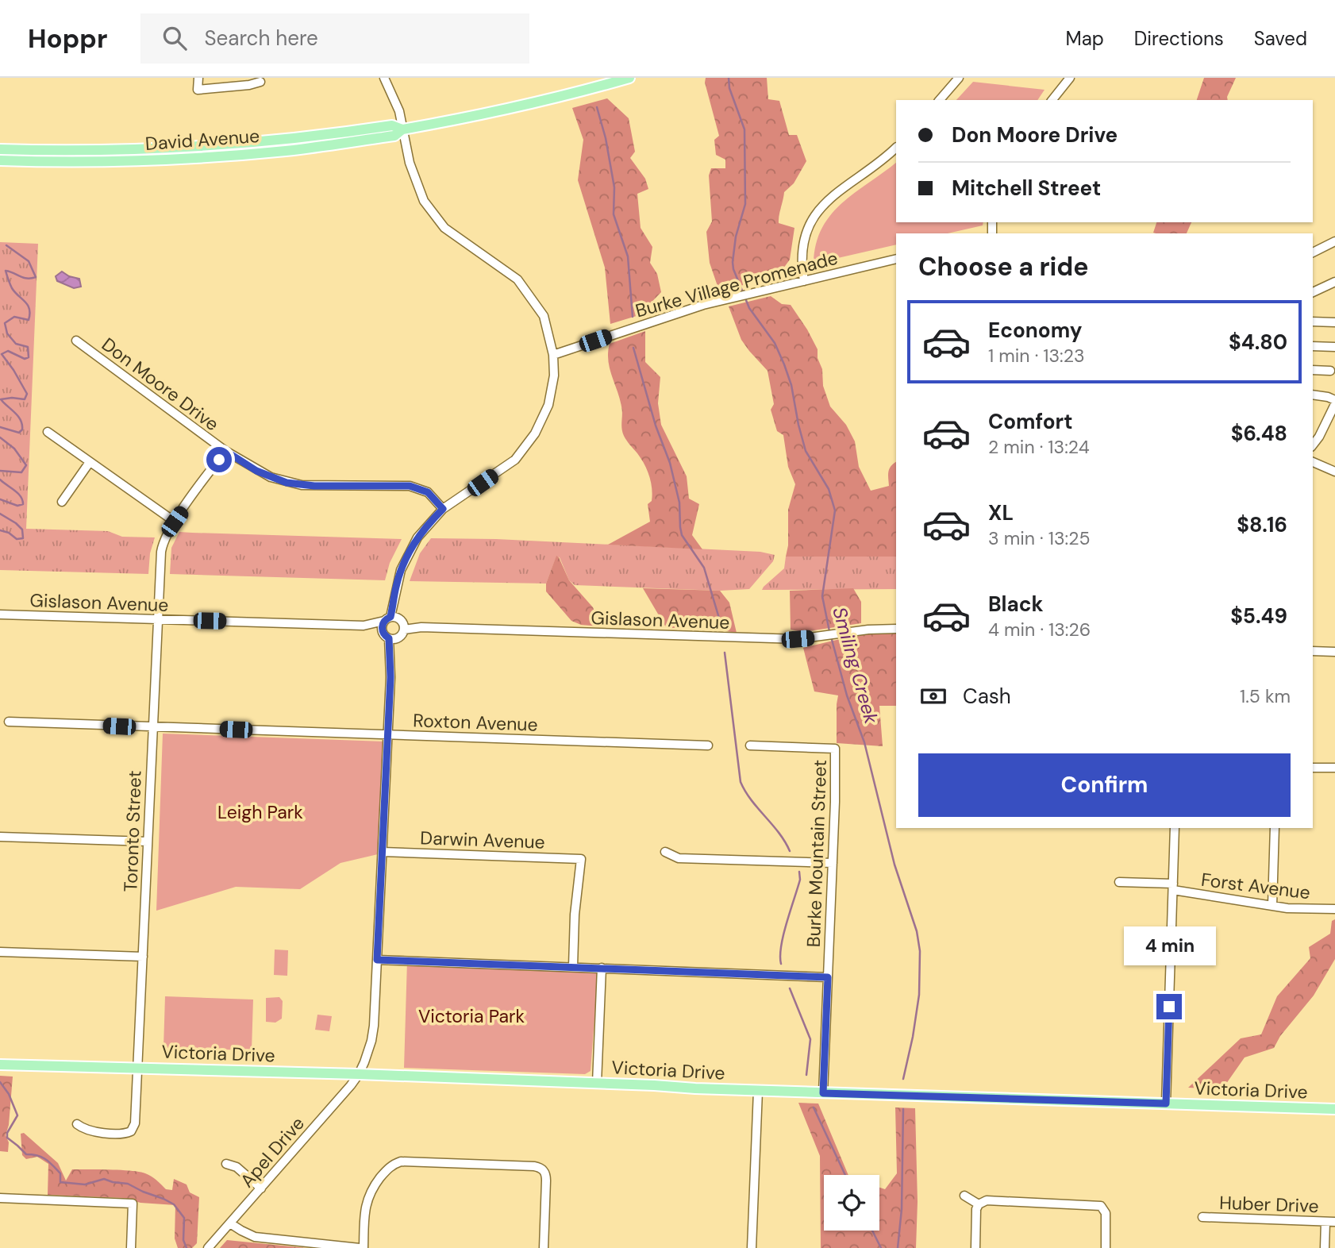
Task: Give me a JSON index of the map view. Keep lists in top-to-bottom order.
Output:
{
  "streets": {
    "main road": ["David Avenue", "Victoria Drive"],
    "street": [
      "Burke Village Promenade",
      "Don Moore Drive",
      "Gislason Avenue",
      "Roxton Avenue",
      "Toronto Street",
      "Darwin Avenue",
      "Burke Mountain Street",
      "Forst Avenue",
      "Apel Drive",
      "Huber Drive"
    ]
  },
  "crossings": [
    ["Don Moore Drive", "Toronto Street"],
    ["Gislason Avenue", "Toronto Street"],
    ["Roxton Avenue", "Toronto Street"],
    ["Roxton Avenue", "Apel Drive"],
    ["Toronto Street", "Victoria Drive"],
    ["Darwin Avenue", "Apel Drive"],
    ["Burke Mountain Street", "Victoria Drive"],
    ["Victoria Drive", "Apel Drive"]
  ],
  "water": ["Smiling Creek"],
  "parks": ["Leigh Park", "Victoria Park"],
  "page": {
    "header": "Hoppr",
    "search": "Search here",
    "nav": ["Map", "Directions", "Saved"],
    "banner": ["Don Moore Drive", "Mitchell Street"],
    "heading": "Choose a ride",
    "list": [
      {
        "name": "Economy",
        "note": "1 min · 13:23",
        "value": "$4.80"
      },
      {
        "name": "Comfort",
        "note": "2 min · 13:24",
        "value": "$6.48"
      },
      {
        "name": "XL",
        "note": "3 min · 13:25",
        "value": "$8.16"
      },
      {
        "name": "Black",
        "note": "4 min · 13:26",
        "value": "$5.49"
      }
    ],
    "pay": ["Cash", "1.5 km"],
    "buttons": "Confirm",
    "bubble": "4 min"
  }
}
